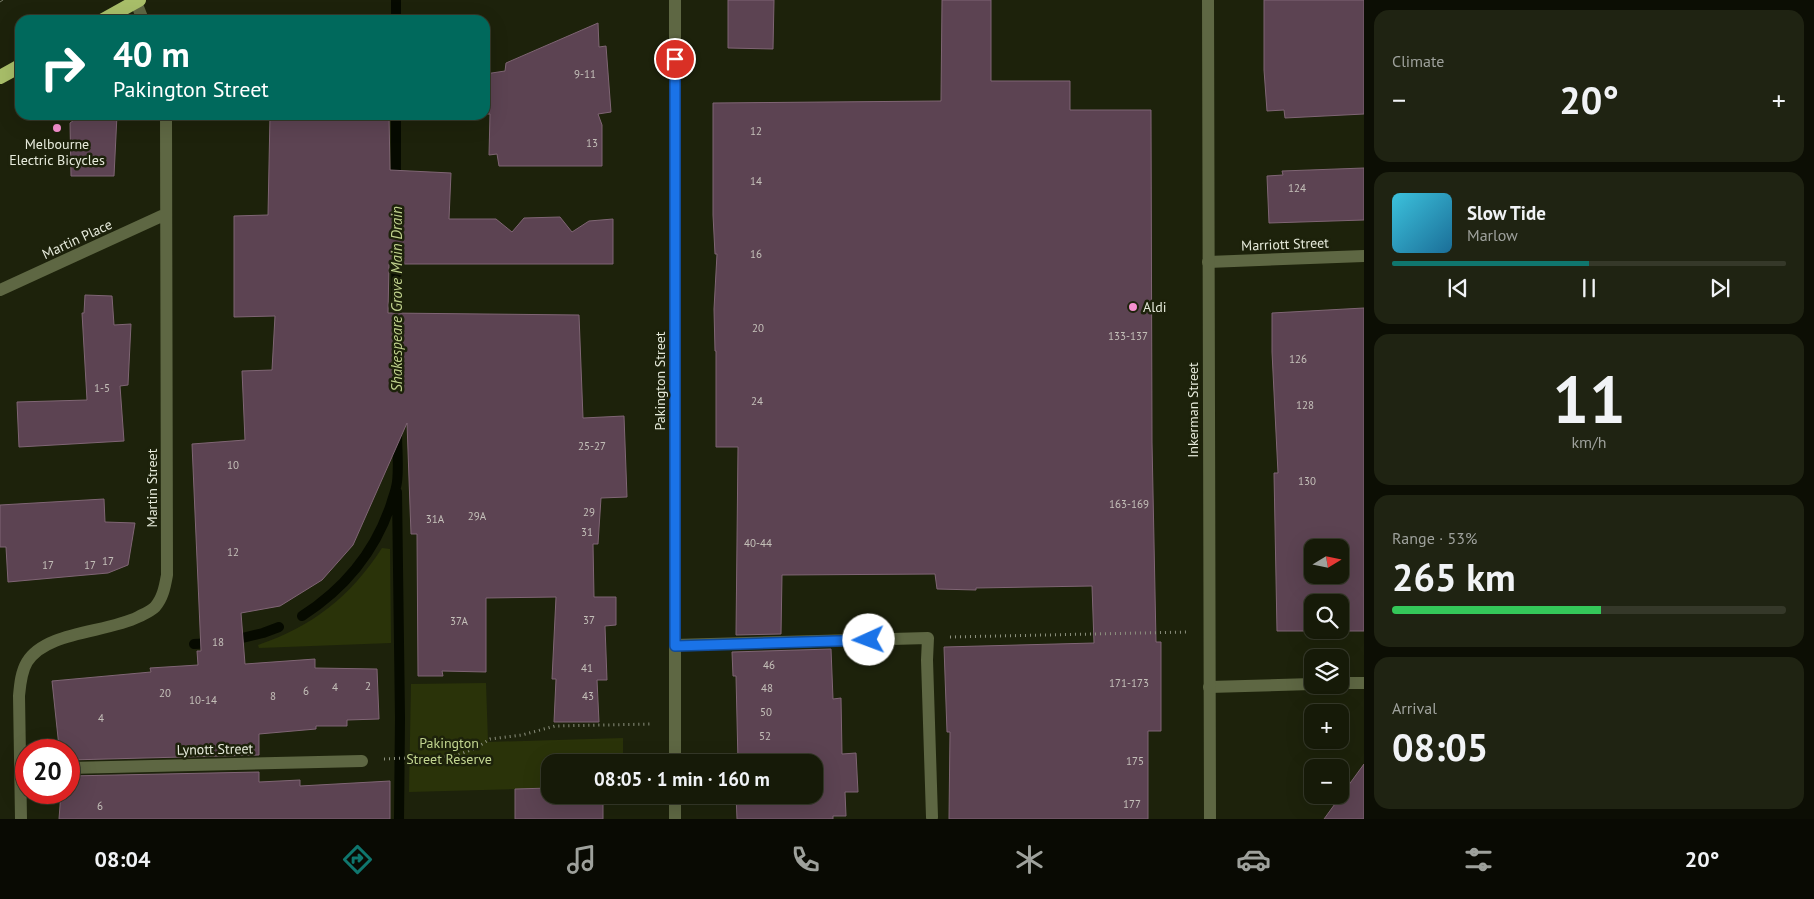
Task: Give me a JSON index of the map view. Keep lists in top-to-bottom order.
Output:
{
  "streets": {
    "street": [
      "Martin Place",
      "Marriott Street",
      "Pakington Street",
      "Inkerman Street",
      "Martin Street",
      "Lynott Street"
    ]
  },
  "crossings": [
    ["Martin Place", "Martin Street"],
    ["Marriott Street", "Inkerman Street"]
  ],
  "water": ["Shakespeare Grove Main Drain"],
  "parks": ["Pakington Street Reserve"],
  "places": ["Melbourne Electric Bicycles", "Aldi"],
  "house_numbers": [
    "9-11",
    "12",
    "13",
    "14",
    "124",
    "16",
    "20",
    "133-137",
    "126",
    "1-5",
    "24",
    "128",
    "25-27",
    "10",
    "130",
    "163-169",
    "29",
    "29A",
    "31A",
    "31",
    "40-44",
    "12",
    "17",
    "17",
    "17",
    "37",
    "37A",
    "18",
    "46",
    "41",
    "171-173",
    "2",
    "4",
    "48",
    "6",
    "20",
    "8",
    "43",
    "10-14",
    "50",
    "4",
    "52",
    "175",
    "177",
    "6"
  ],
  "north": "right",
  "page": {
    "tile": [
      "Climate",
      ["11", "km/h"],
      ["Range · 53%", "265 km"],
      ["Arrival", "08:05"]
    ],
    "turn": ["40 m", "Pakington Street"],
    "heat": ["−", "20°", "+"],
    "song": ["Slow Tide", "Marlow"],
    "map_buttons": ["+", "−"],
    "limit": "20",
    "trip": "08:05 · 1 min · 160 m",
    "tabs": ["08:04", "20°"]
  }
}
